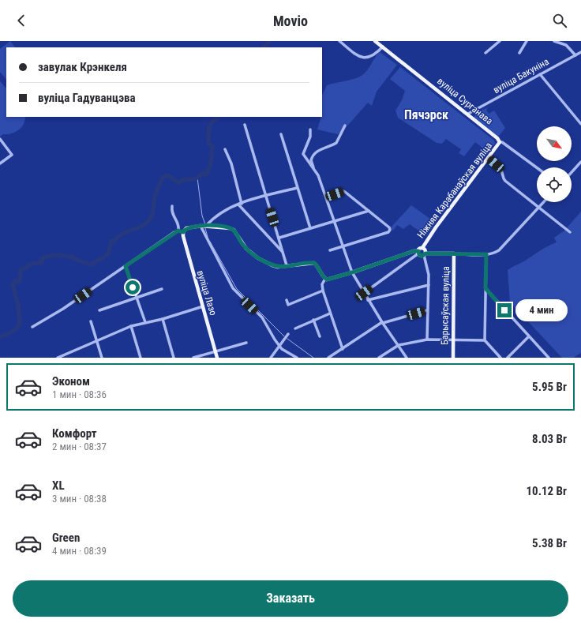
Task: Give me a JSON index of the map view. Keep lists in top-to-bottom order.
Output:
{
  "streets": {
    "main road": [
      "вуліца Сурганава",
      "Ніжняя Карабанаўская вуліца",
      "вуліца Лазо",
      "Барысаўская вуліца"
    ],
    "street": ["вуліца Бакуніна"]
  },
  "crossings": [
    ["вуліца Бакуніна", "вуліца Сурганава"],
    ["вуліца Сурганава", "Ніжняя Карабанаўская вуліца"]
  ],
  "districts": ["Пячэрск"],
  "north": "bottom right",
  "page": {
    "header": "Movio",
    "banner": ["завулак Крэнкеля", "вуліца Гадуванцэва"],
    "bubble": "4 мин",
    "list": [
      {
        "name": "Эконом",
        "note": "1 мин · 08:36",
        "value": "5.95 Br"
      },
      {
        "name": "Комфорт",
        "note": "2 мин · 08:37",
        "value": "8.03 Br"
      },
      {
        "name": "XL",
        "note": "3 мин · 08:38",
        "value": "10.12 Br"
      },
      {
        "name": "Green",
        "note": "4 мин · 08:39",
        "value": "5.38 Br"
      }
    ],
    "buttons": "Заказать"
  }
}
